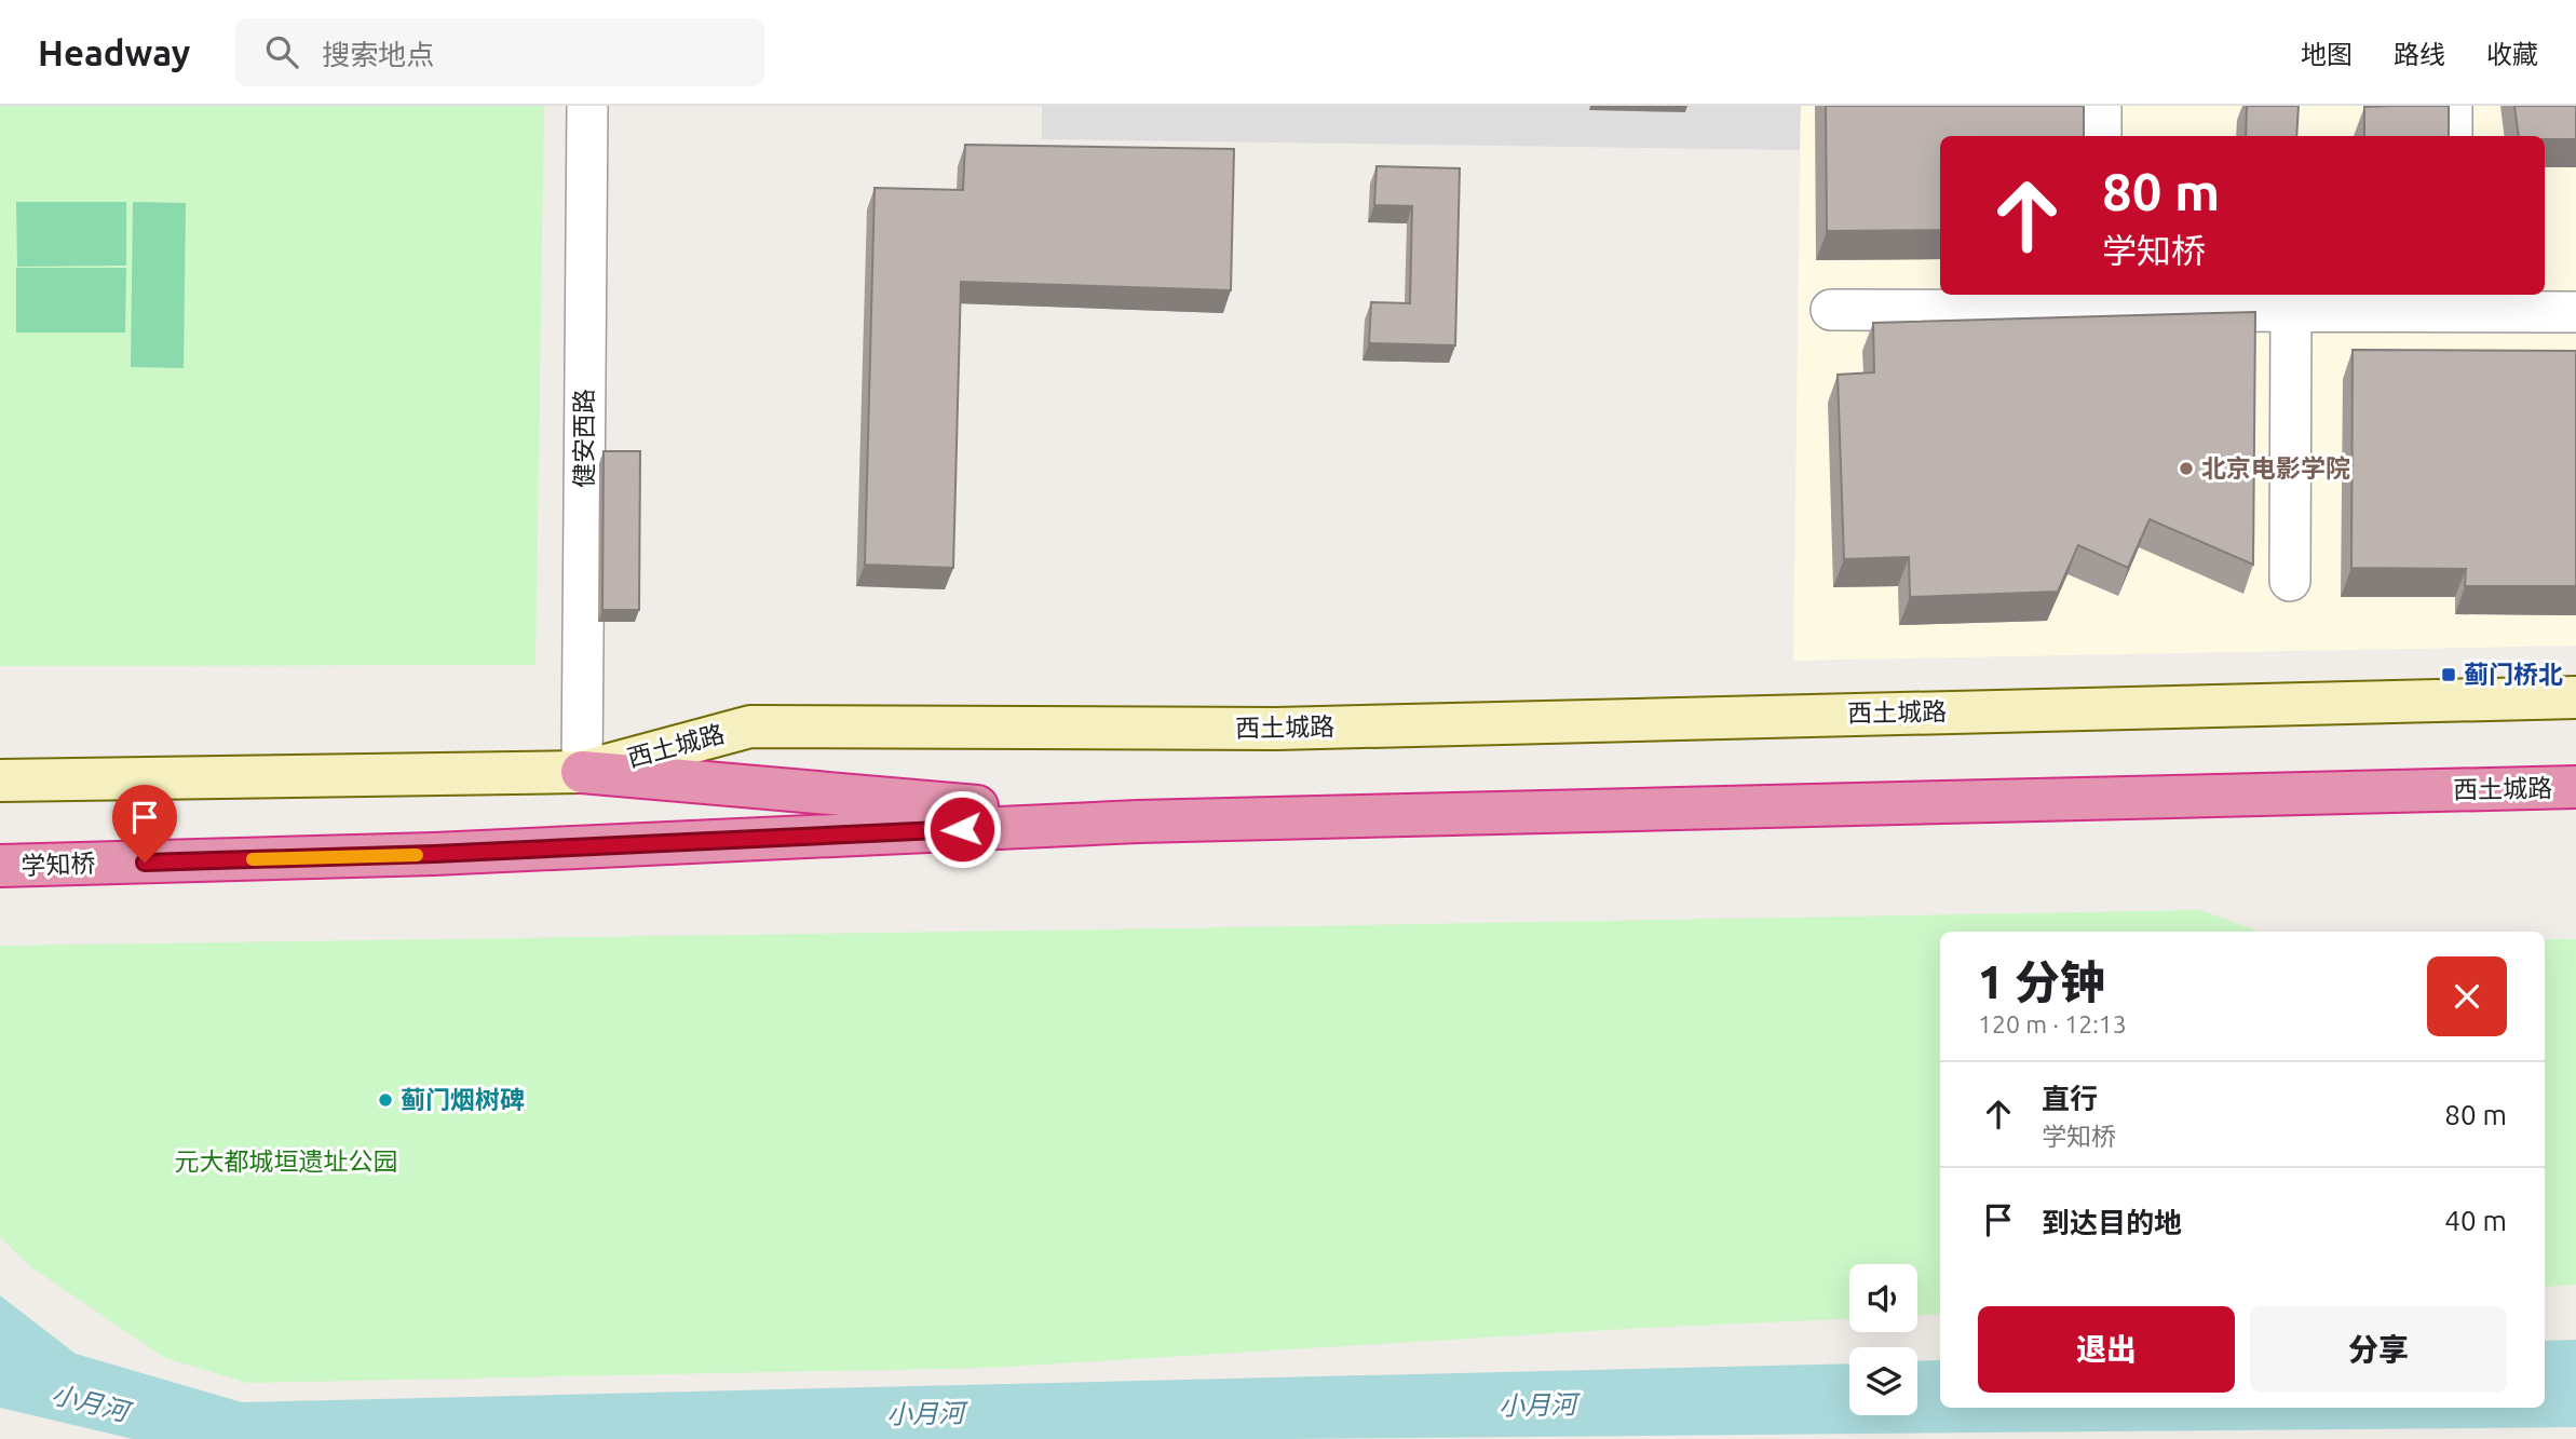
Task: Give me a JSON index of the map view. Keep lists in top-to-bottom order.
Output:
{
  "streets": {
    "highway": ["西土城路", "学知桥"],
    "street": ["健安西路"]
  },
  "crossings": [
    ["健安西路", "西土城路"],
    ["西土城路", "学知桥"]
  ],
  "water": ["小月河"],
  "parks": ["元大都城垣遗址公园"],
  "places": {
    "other": ["北京电影学院", "蓟门烟树碑"],
    "transit": ["蓟门桥北"]
  },
  "page": {
    "header": "Headway",
    "search": "搜索地点",
    "nav": ["地图", "路线", "收藏"],
    "turn": ["80 m", "学知桥"],
    "heading": ["1 分钟", "120 m · 12:13"],
    "list": [
      {
        "name": "直行",
        "note": "学知桥",
        "value": "80 m"
      },
      {
        "name": "到达目的地",
        "value": "40 m"
      }
    ],
    "buttons": ["退出", "分享"]
  }
}
